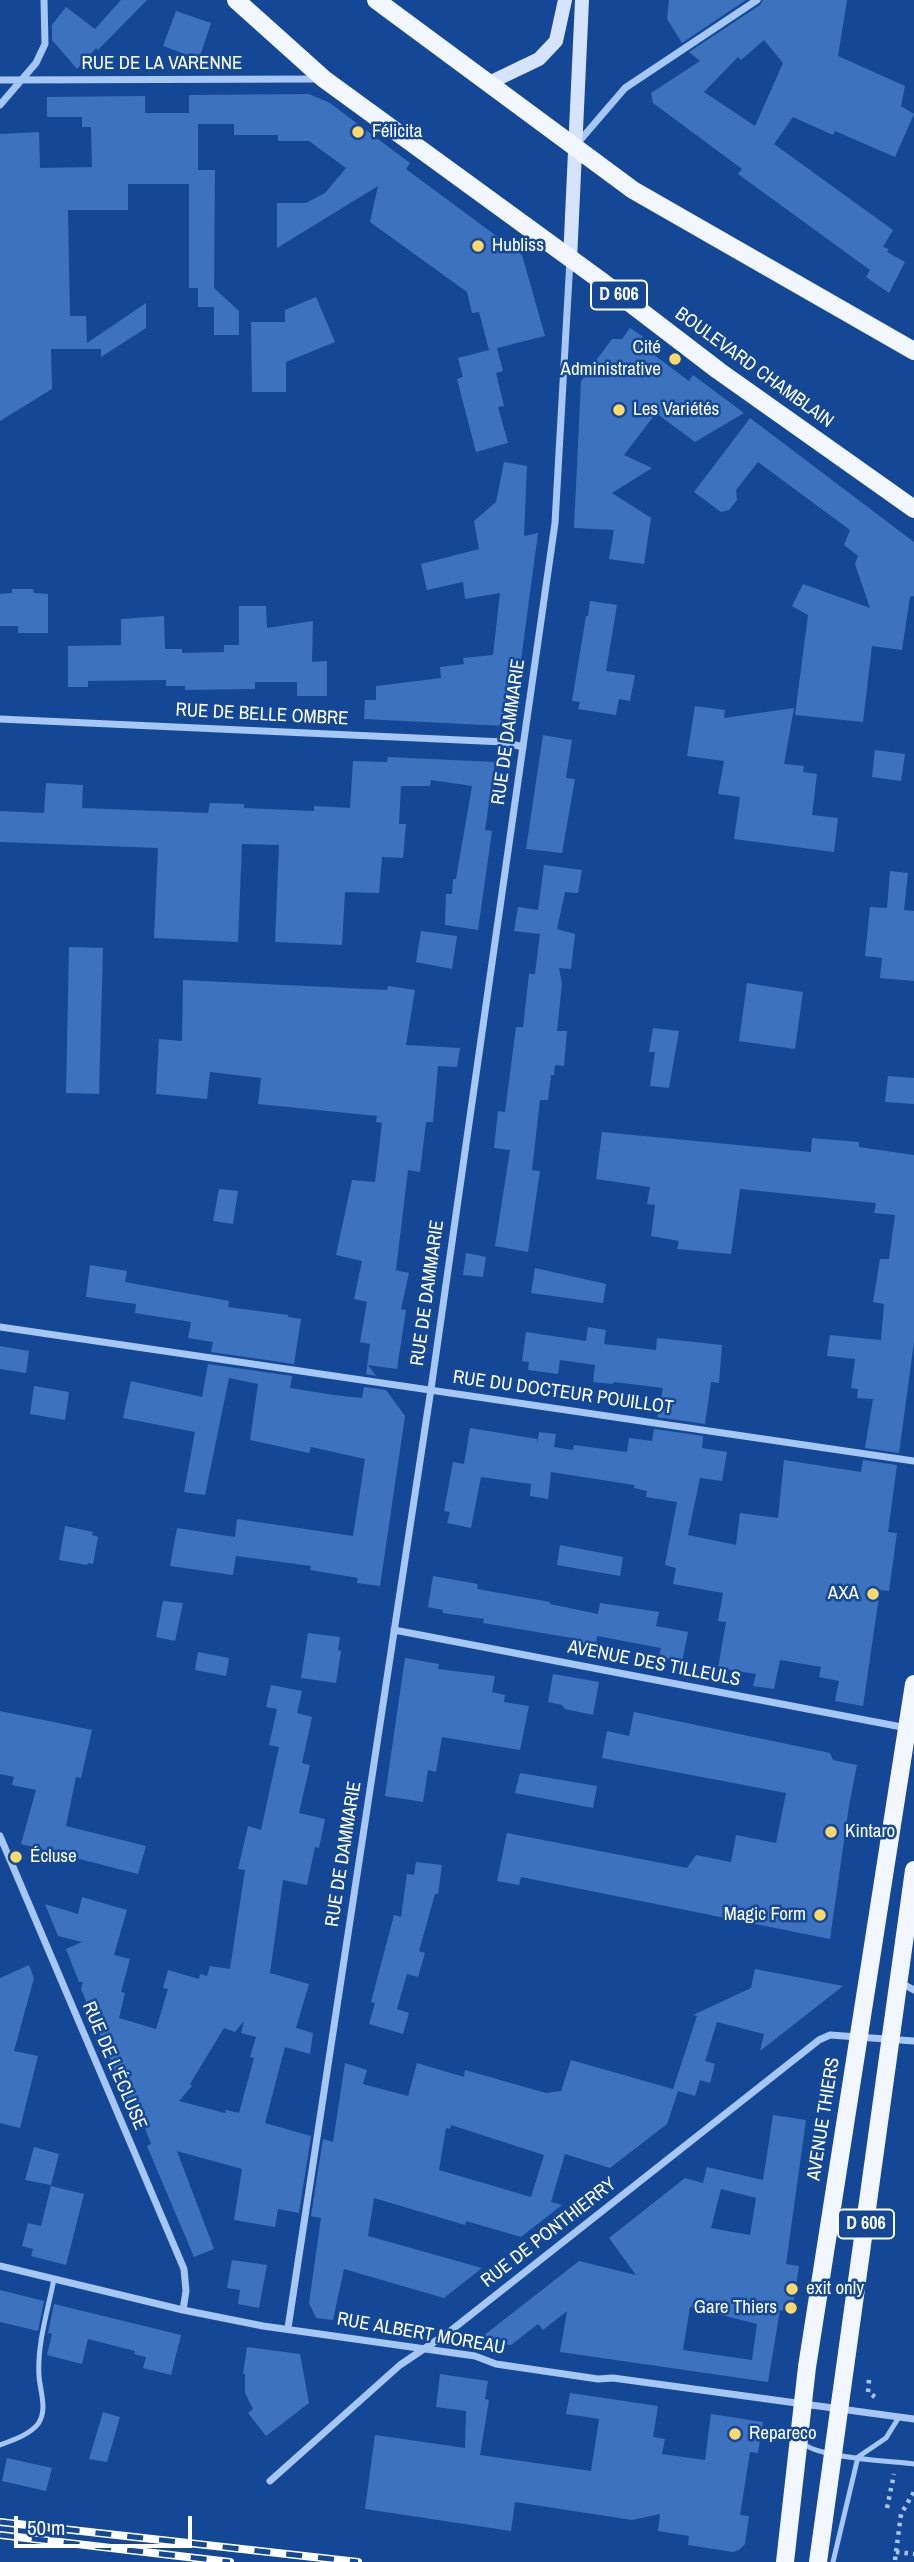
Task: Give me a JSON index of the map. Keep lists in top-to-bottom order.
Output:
{
  "streets": {
    "main road": ["D 606", "BOULEVARD CHAMBLAIN", "AVENUE THIERS"],
    "street": [
      "RUE DE LA VARENNE",
      "RUE DE BELLE OMBRE",
      "RUE DE DAMMARIE",
      "RUE DU DOCTEUR POUILLOT",
      "AVENUE DES TILLEULS",
      "RUE DE L'ÉCLUSE",
      "RUE DE PONTHIERRY",
      "RUE ALBERT MOREAU"
    ]
  },
  "crossings": [
    ["RUE DE LA VARENNE", "BOULEVARD CHAMBLAIN"],
    ["D 606", "RUE DE PONTHIERRY"],
    ["D 606", "RUE ALBERT MOREAU"],
    ["BOULEVARD CHAMBLAIN", "RUE DE DAMMARIE"],
    ["RUE DE BELLE OMBRE", "RUE DE DAMMARIE"],
    ["RUE DE DAMMARIE", "RUE DU DOCTEUR POUILLOT"],
    ["RUE DE DAMMARIE", "AVENUE DES TILLEULS"],
    ["RUE DE DAMMARIE", "RUE ALBERT MOREAU"],
    ["AVENUE DES TILLEULS", "AVENUE THIERS"],
    ["RUE DE L'ÉCLUSE", "RUE ALBERT MOREAU"],
    ["AVENUE THIERS", "RUE DE PONTHIERRY"],
    ["AVENUE THIERS", "RUE ALBERT MOREAU"],
    ["RUE DE PONTHIERRY", "RUE ALBERT MOREAU"]
  ],
  "places": [
    "Félicita",
    "Hubliss",
    "Cité Administrative",
    "Les Variétés",
    "AXA",
    "Kintaro",
    "Écluse",
    "Magic Form",
    "exit only",
    "Gare Thiers",
    "Repareco"
  ],
  "scale_bar": "50 m"
}
